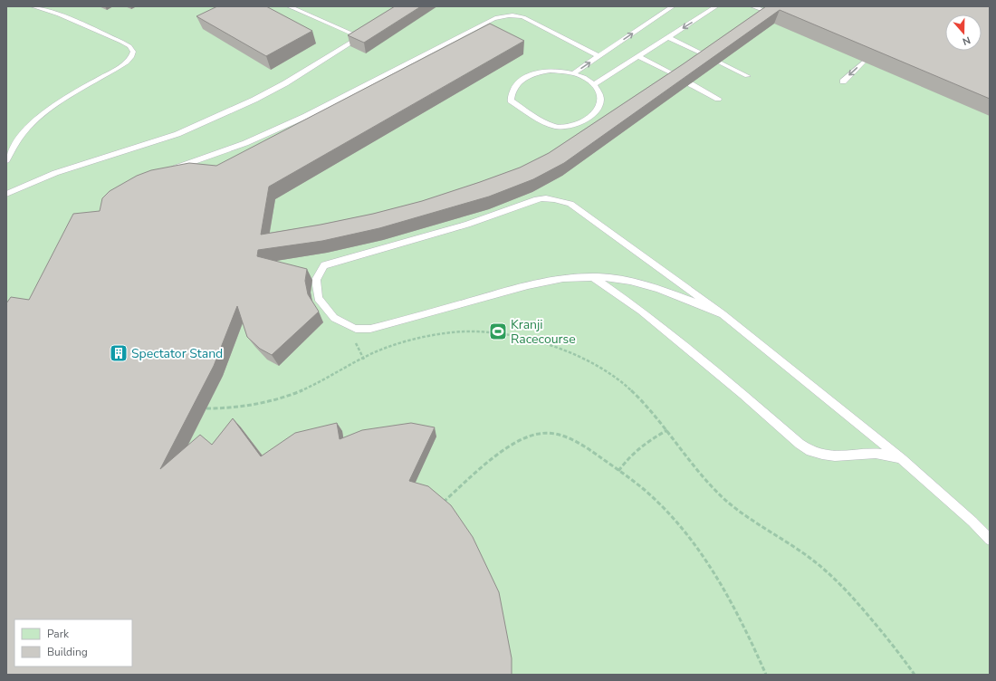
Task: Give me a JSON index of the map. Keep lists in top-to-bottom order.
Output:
{
  "places": {
    "sports": ["Kranji Racecourse"],
    "building": ["Spectator Stand"]
  },
  "legend": ["Park", "Building"],
  "north": "bottom"
}
